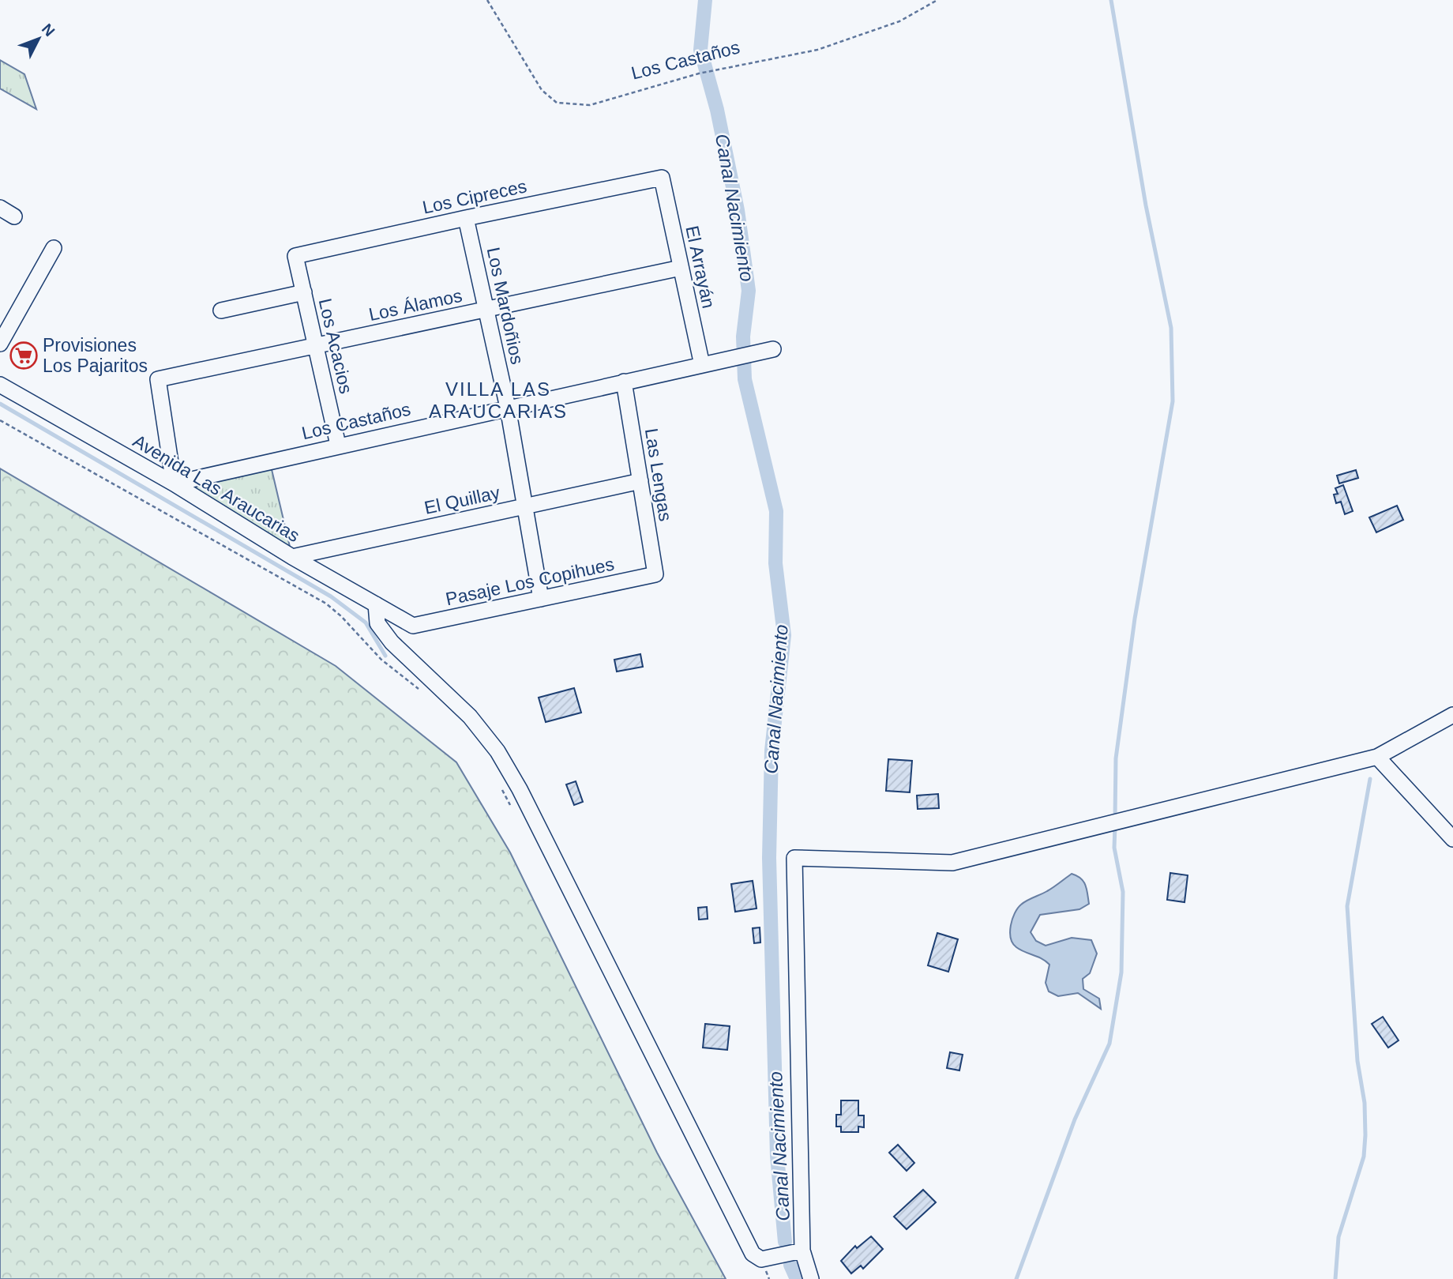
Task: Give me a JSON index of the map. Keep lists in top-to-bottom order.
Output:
{
  "streets": {
    "street": [
      "Los Castaños",
      "Los Cipreces",
      "El Arrayán",
      "Los Álamos",
      "Los Mardoñios",
      "Los Acacios",
      "Las Lengas",
      "Avenida Las Araucarias",
      "El Quillay",
      "Pasaje Los Copihues"
    ]
  },
  "crossings": [
    ["Los Castaños", "El Arrayán"],
    ["Los Castaños", "Los Álamos"],
    ["Los Castaños", "Los Mardoñios"],
    ["Los Castaños", "Los Acacios"],
    ["Los Castaños", "Las Lengas"],
    ["Los Castaños", "Avenida Las Araucarias"],
    ["Los Cipreces", "El Arrayán"],
    ["Los Cipreces", "Los Mardoñios"],
    ["Los Cipreces", "Los Acacios"],
    ["El Arrayán", "Los Álamos"],
    ["Los Álamos", "Los Mardoñios"],
    ["Los Álamos", "Los Acacios"],
    ["Los Álamos", "Avenida Las Araucarias"],
    ["Los Mardoñios", "El Quillay"],
    ["Los Mardoñios", "Pasaje Los Copihues"],
    ["Las Lengas", "El Quillay"],
    ["Las Lengas", "Pasaje Los Copihues"],
    ["Avenida Las Araucarias", "El Quillay"],
    ["Avenida Las Araucarias", "Pasaje Los Copihues"]
  ],
  "districts": ["VILLA LAS ARAUCARIAS"],
  "water": ["Canal Nacimiento"],
  "places": {
    "supermarket": ["Provisiones Los Pajaritos"]
  },
  "north": "top right"
}
